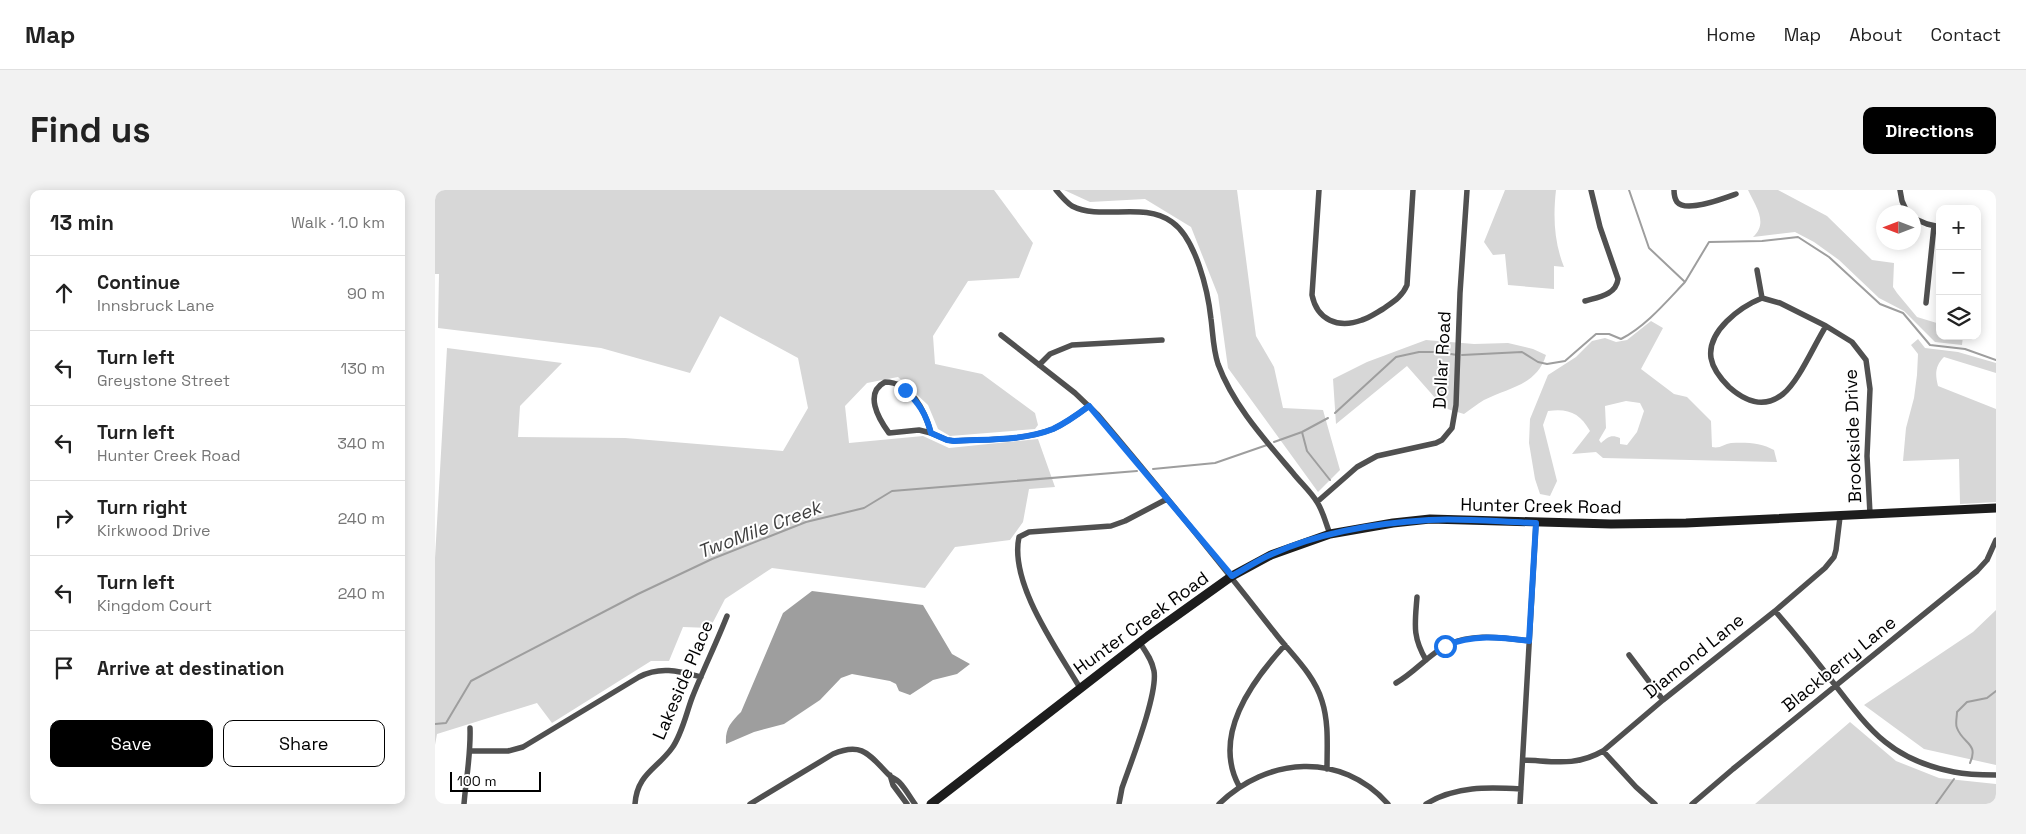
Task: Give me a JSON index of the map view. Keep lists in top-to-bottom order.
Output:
{
  "streets": {
    "main road": ["Hunter Creek Road"],
    "street": [
      "Dollar Road",
      "Brookside Drive",
      "Diamond Lane",
      "Blackberry Lane",
      "Lakeside Place"
    ]
  },
  "crossings": [
    ["Brookside Drive", "Hunter Creek Road"],
    ["Hunter Creek Road", "Diamond Lane"]
  ],
  "water": ["TwoMile Creek"],
  "scale_bar": "100 m",
  "north": "left",
  "page": {
    "header": "Map",
    "nav": [
      "Home",
      "Map",
      "About",
      "Contact"
    ],
    "buttons": [
      "Directions",
      ["Save", "Share"]
    ],
    "title": "Find us",
    "heading": ["13 min", "Walk · 1.0 km"],
    "map_buttons": ["+", "−"],
    "list": [
      ["Continue", "Innsbruck Lane", "90 m"],
      ["Turn left", "Greystone Street", "130 m"],
      ["Turn left", "Hunter Creek Road", "340 m"],
      ["Turn right", "Kirkwood Drive", "240 m"],
      ["Turn left", "Kingdom Court", "240 m"],
      "Arrive at destination"
    ],
    "scale": "100 m"
  }
}
